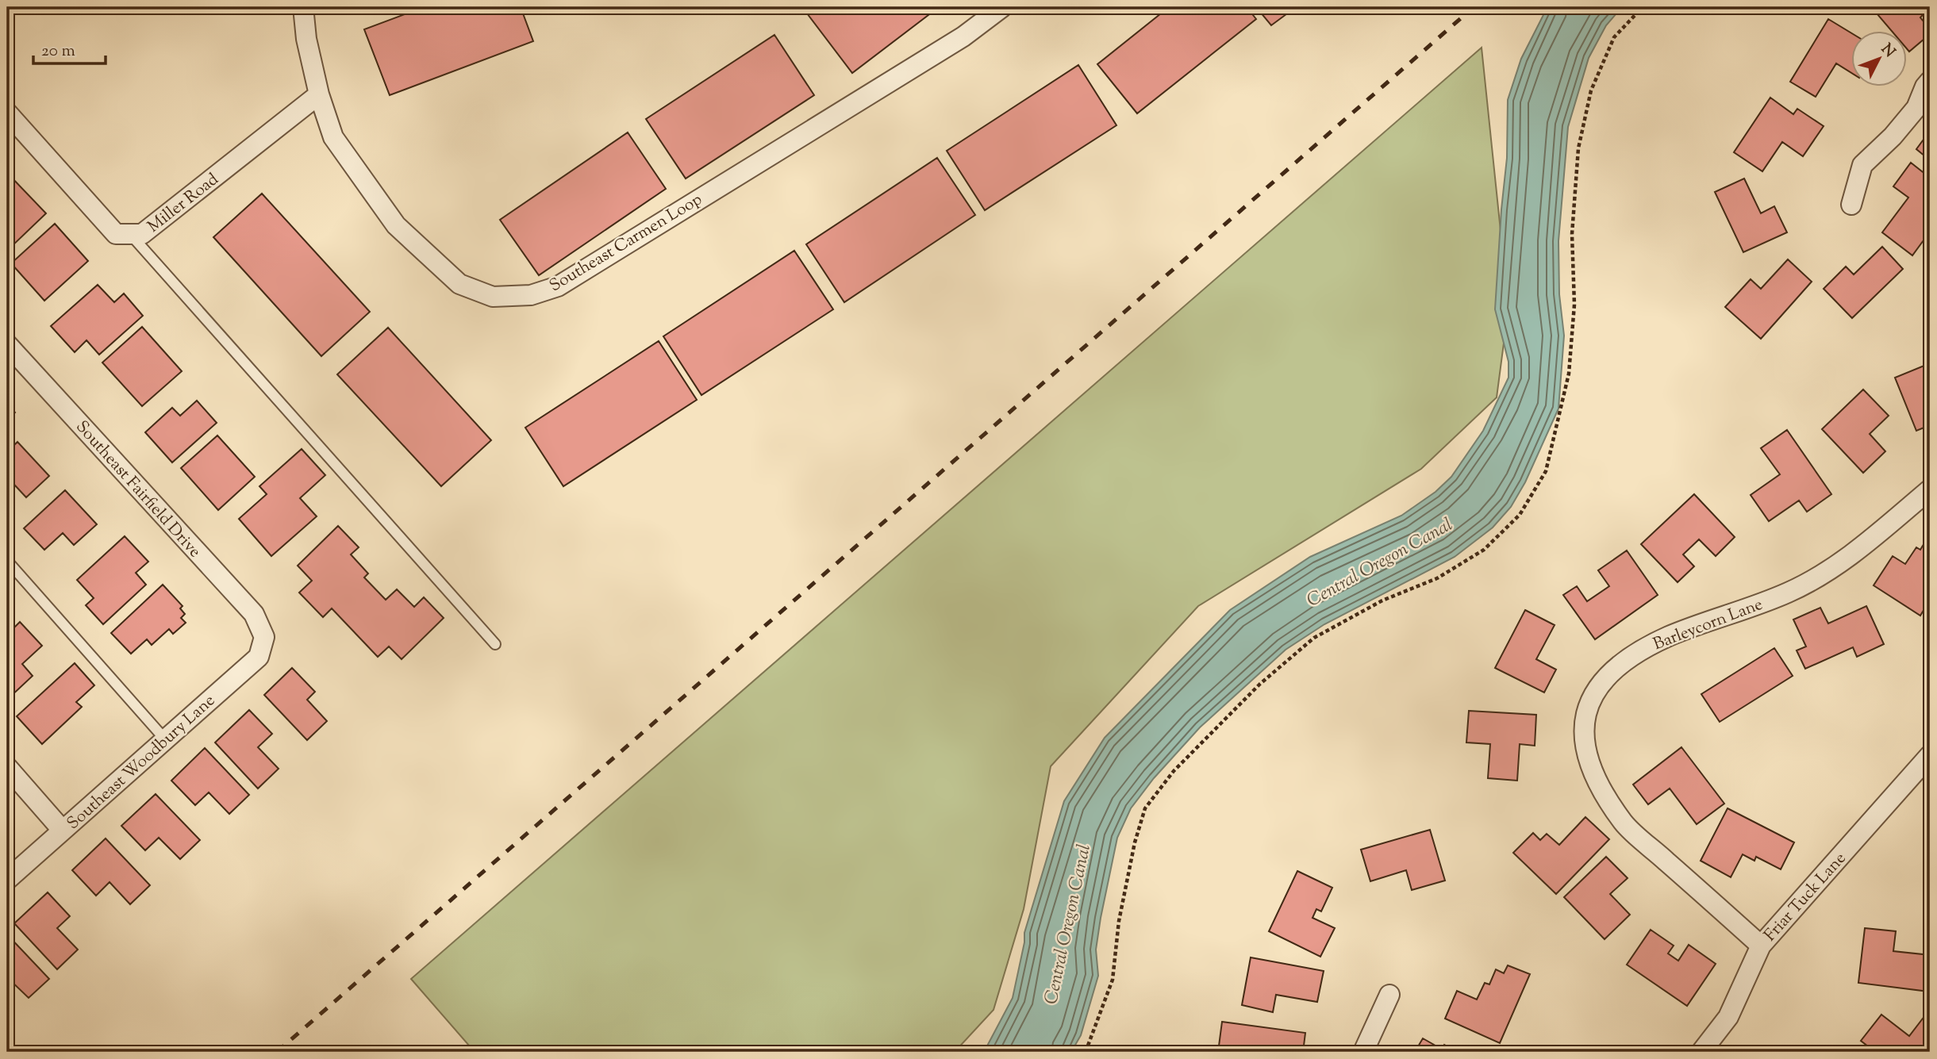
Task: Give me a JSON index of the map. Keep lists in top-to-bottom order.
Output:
{
  "streets": {
    "street": [
      "Miller Road",
      "Southeast Carmen Loop",
      "Southeast Fairfield Drive",
      "Barleycorn Lane",
      "Southeast Woodbury Lane",
      "Friar Tuck Lane"
    ]
  },
  "crossings": [
    ["Miller Road", "Southeast Carmen Loop"],
    ["Southeast Fairfield Drive", "Southeast Woodbury Lane"],
    ["Barleycorn Lane", "Friar Tuck Lane"]
  ],
  "water": ["Central Oregon Canal"],
  "scale_bar": "20 m",
  "north": "top right"
}
